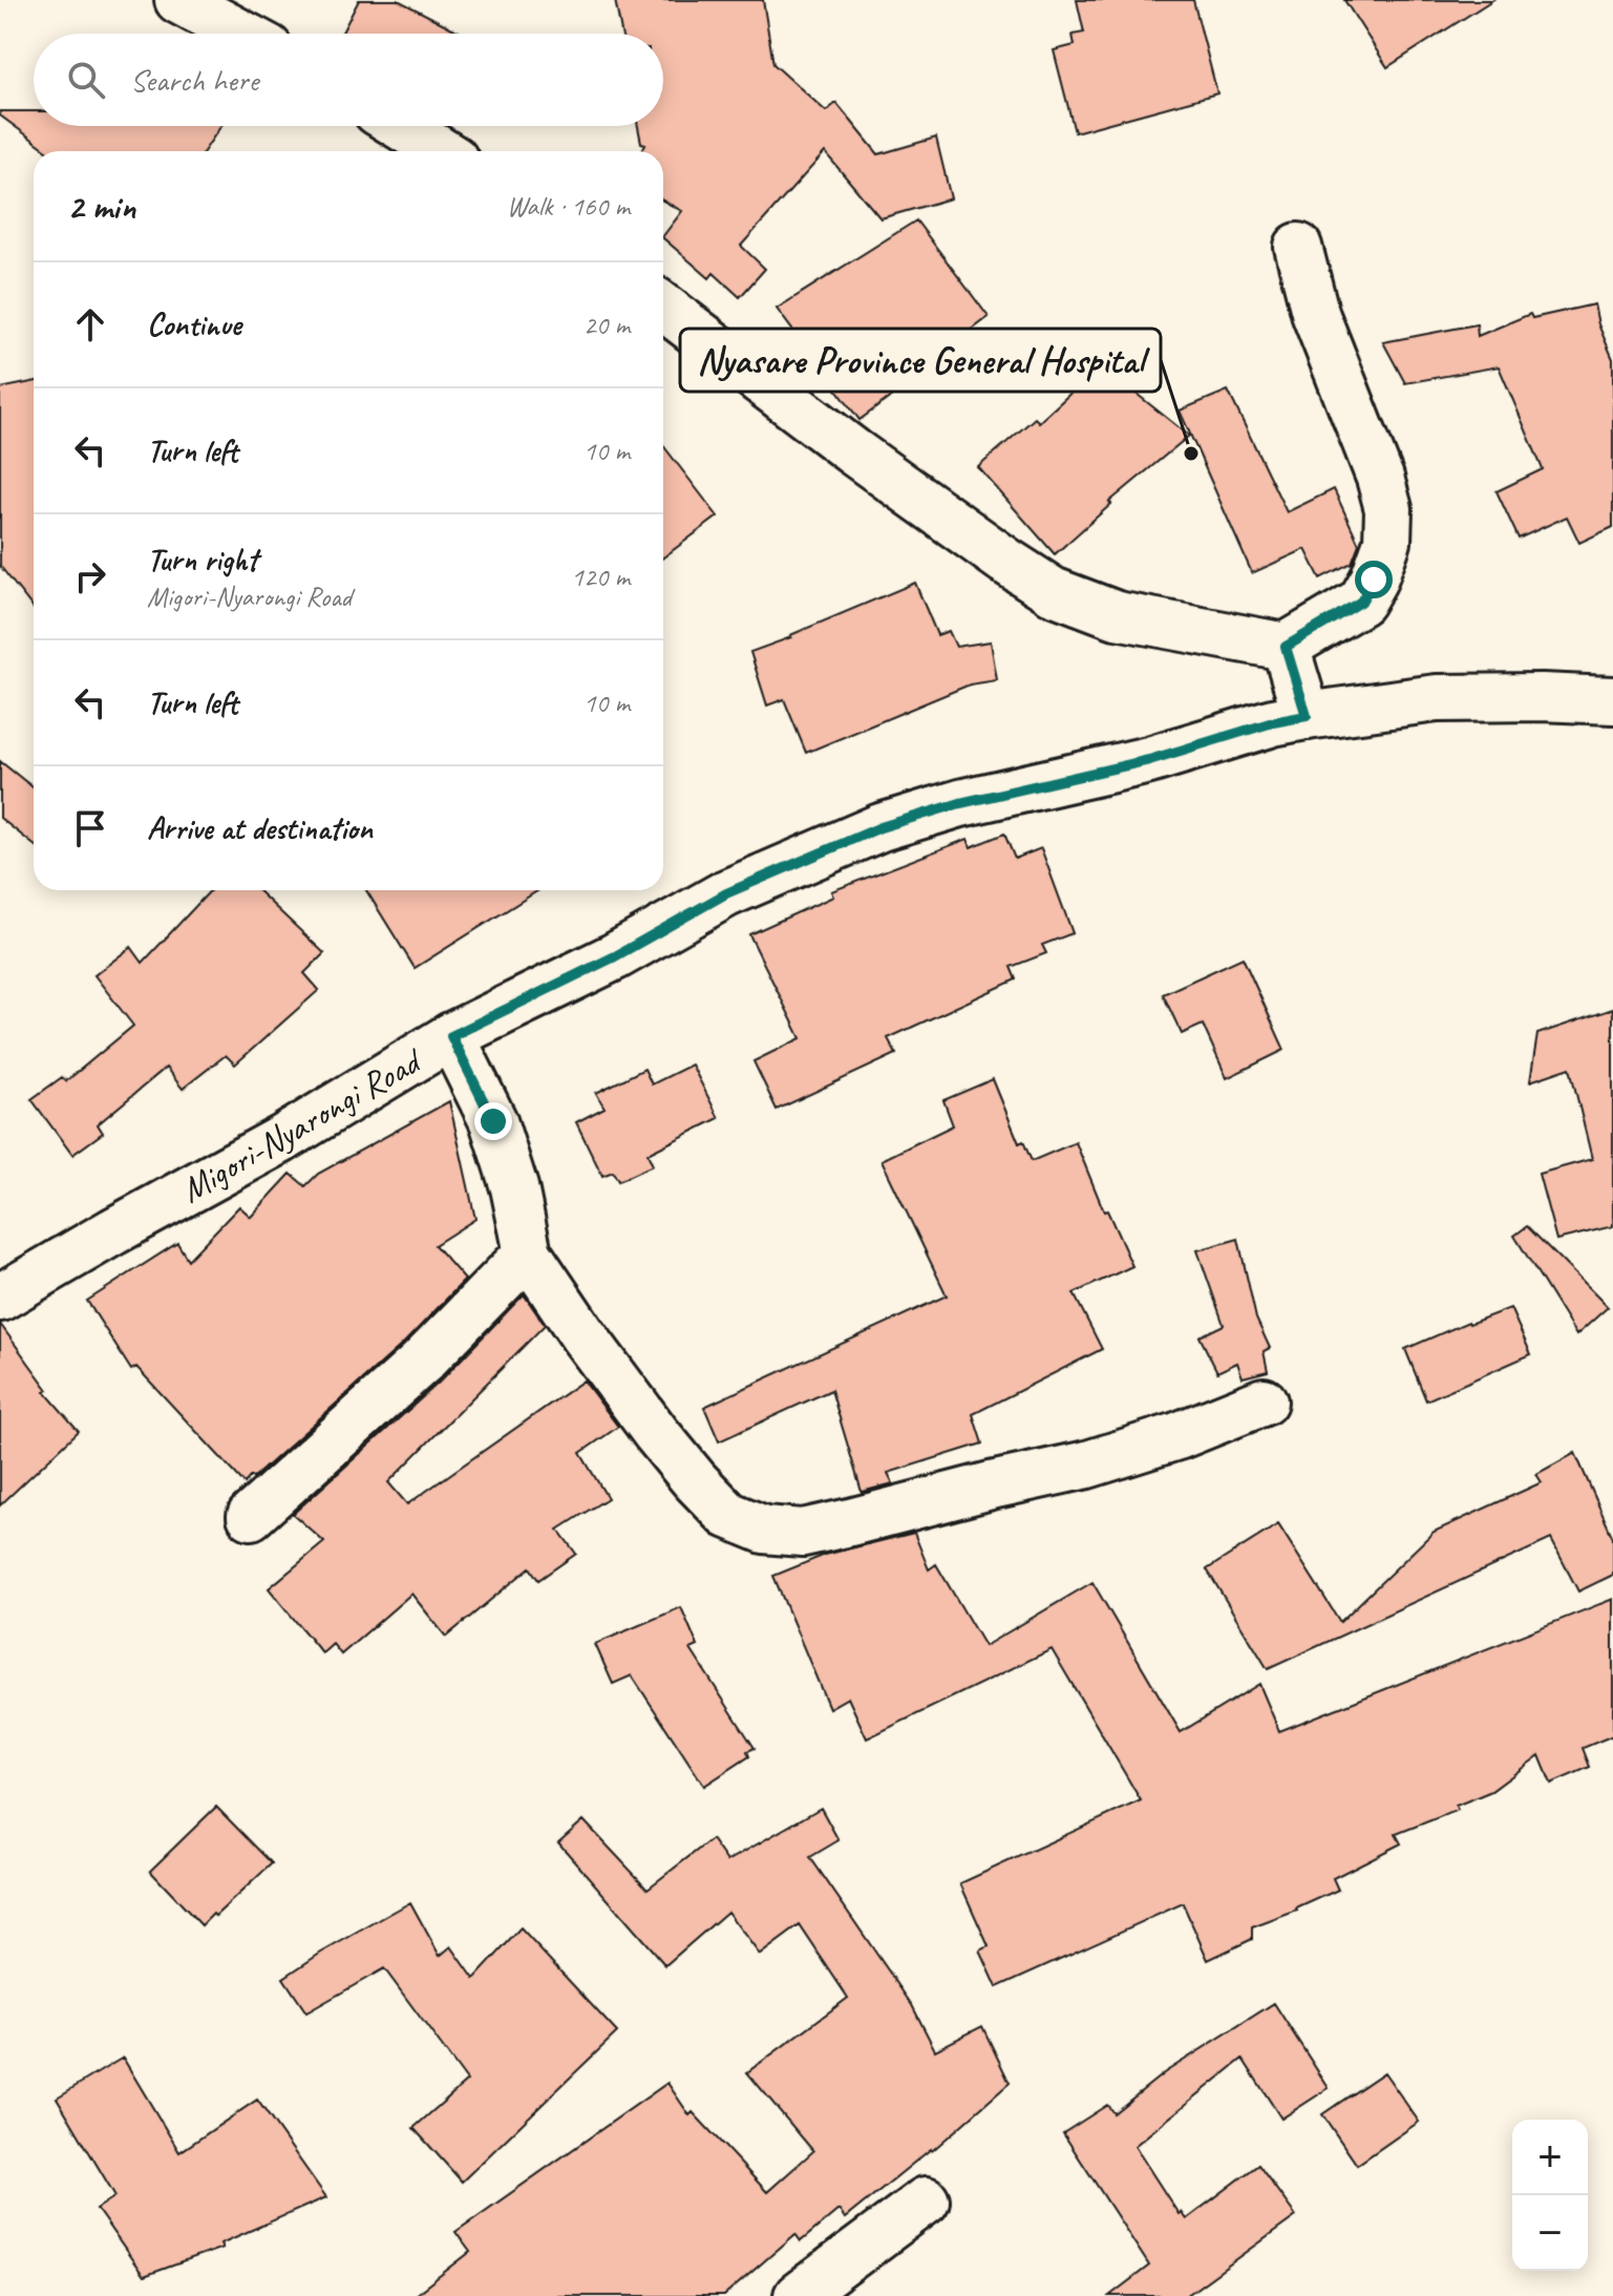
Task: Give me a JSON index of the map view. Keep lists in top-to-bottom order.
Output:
{
  "streets": {
    "street": ["Migori-Nyarongi Road"]
  },
  "places": ["Nyasare Province General Hospital"],
  "page": {
    "search": "Search here",
    "heading": ["2 min", "Walk · 160 m"],
    "list": [
      ["Continue", "20 m"],
      ["Turn left", "10 m"],
      ["Turn right", "Migori-Nyarongi Road", "120 m"],
      ["Turn left", "10 m"],
      "Arrive at destination"
    ],
    "map_buttons": ["+", "−"]
  }
}
